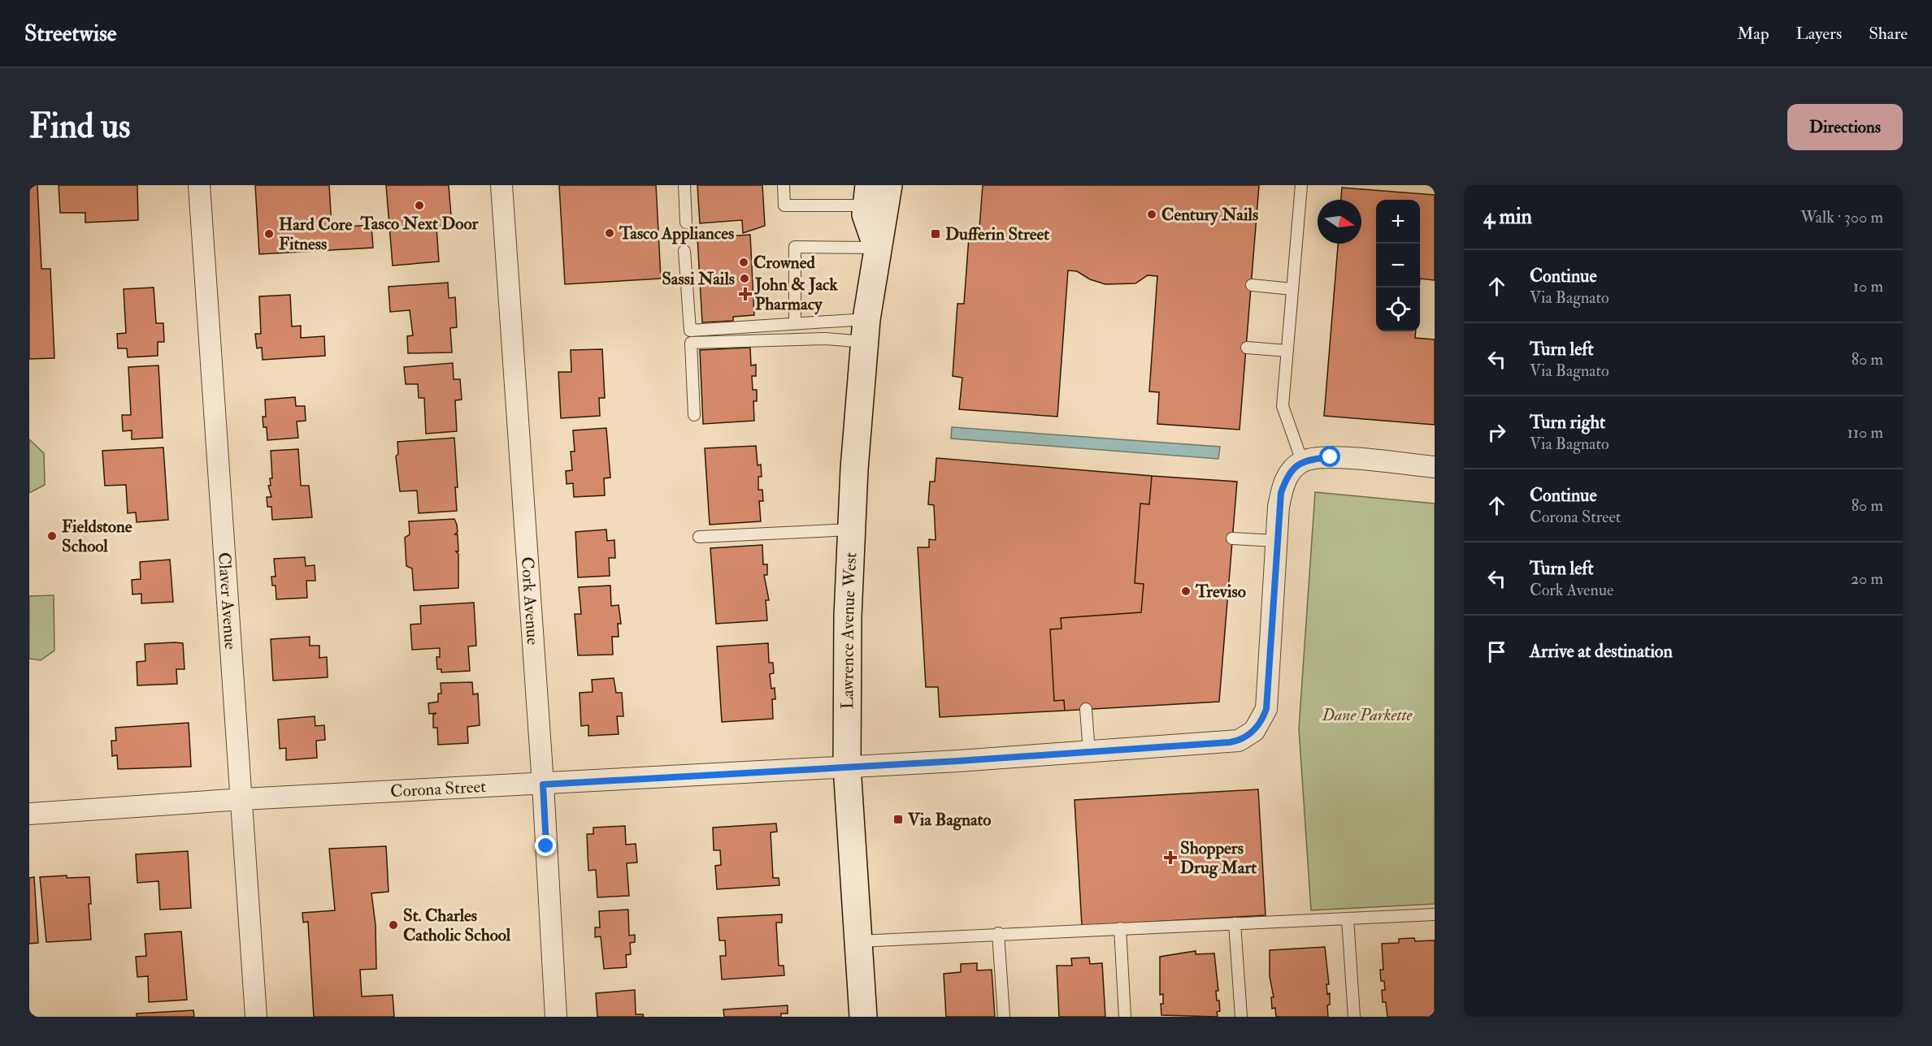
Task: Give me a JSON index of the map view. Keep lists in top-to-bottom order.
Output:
{
  "streets": {
    "main road": ["Lawrence Avenue West"],
    "street": ["Claver Avenue", "Cork Avenue", "Corona Street"]
  },
  "crossings": [
    ["Claver Avenue", "Corona Street"],
    ["Cork Avenue", "Corona Street"],
    ["Lawrence Avenue West", "Corona Street"]
  ],
  "parks": ["Dane Parkette"],
  "places": {
    "other": [
      "Tasco Next Door",
      "Century Nails",
      "Tasco Appliances",
      "Hard Core Fitness",
      "Crowned",
      "Sassi Nails",
      "Fieldstone School",
      "Treviso",
      "St. Charles Catholic School"
    ],
    "transit": ["Dufferin Street", "Via Bagnato"],
    "health": ["John & Jack Pharmacy", "Shoppers Drug Mart"]
  },
  "north": "right",
  "page": {
    "header": "Streetwise",
    "nav": ["Map", "Layers", "Share"],
    "buttons": "Directions",
    "title": "Find us",
    "heading": ["4 min", "Walk · 300 m"],
    "map_buttons": ["+", "−"],
    "list": [
      ["Continue", "Via Bagnato", "10 m"],
      ["Turn left", "Via Bagnato", "80 m"],
      ["Turn right", "Via Bagnato", "110 m"],
      ["Continue", "Corona Street", "80 m"],
      ["Turn left", "Cork Avenue", "20 m"],
      "Arrive at destination"
    ]
  }
}
